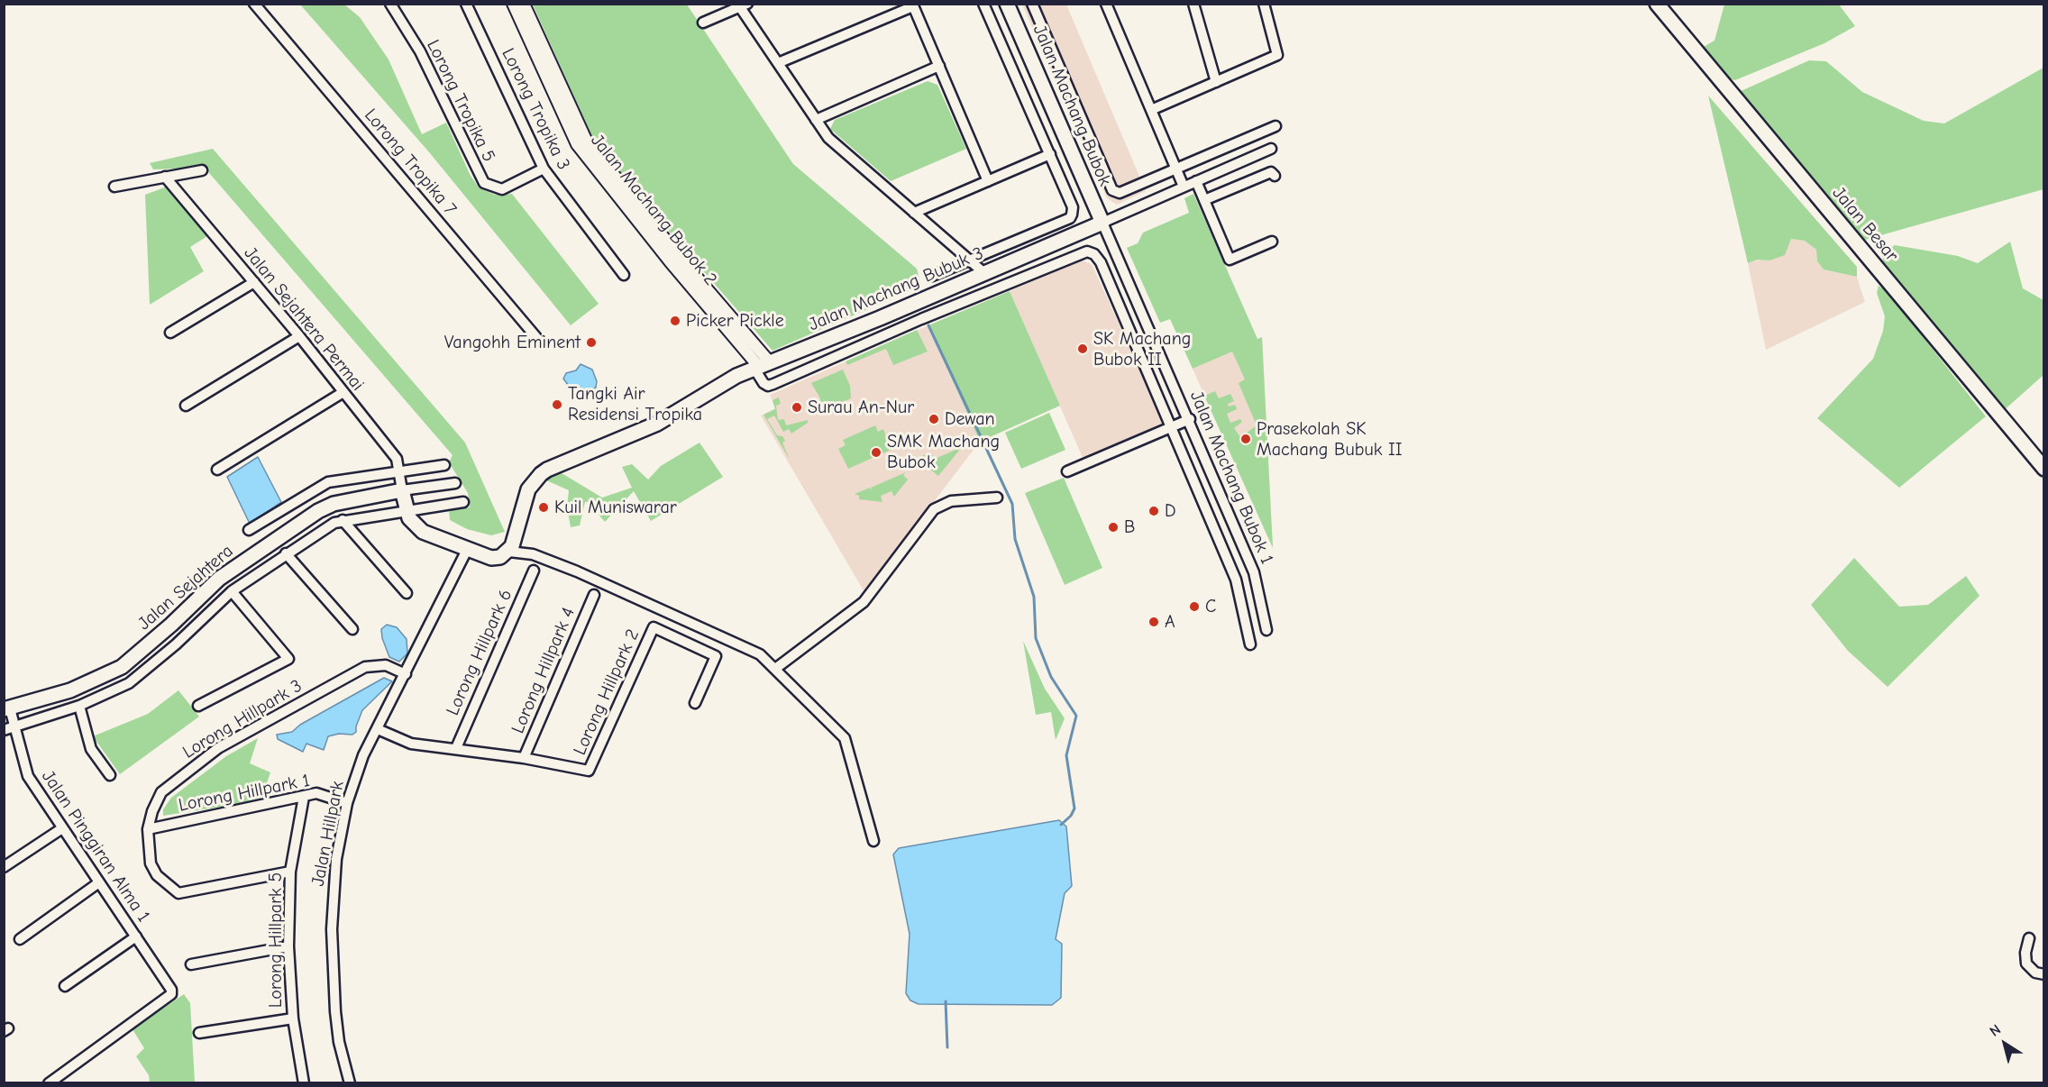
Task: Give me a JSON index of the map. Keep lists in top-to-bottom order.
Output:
{
  "streets": {
    "main road": [
      "Jalan Machang Bubok",
      "Jalan Besar",
      "Jalan Machang Bubuk 3",
      "Jalan Sejahtera"
    ],
    "street": [
      "Lorong Tropika 5",
      "Lorong Tropika 3",
      "Lorong Tropika 7",
      "Jalan Machang Bubok 2",
      "Jalan Sejahtera Permai",
      "Jalan Machang Bubok 1",
      "Lorong Hillpark 6",
      "Lorong Hillpark 4",
      "Lorong Hillpark 2",
      "Lorong Hillpark 3",
      "Lorong Hillpark 1",
      "Jalan Hillpark",
      "Jalan Pinggiran Alma 1",
      "Lorong Hillpark 5"
    ]
  },
  "crossings": [
    ["Lorong Tropika 5", "Lorong Tropika 3"],
    ["Jalan Machang Bubok", "Jalan Machang Bubuk 3"],
    ["Jalan Machang Bubok", "Jalan Machang Bubok 1"],
    ["Jalan Machang Bubok 2", "Jalan Machang Bubuk 3"],
    ["Jalan Machang Bubuk 3", "Jalan Machang Bubok 1"],
    ["Jalan Sejahtera Permai", "Jalan Sejahtera"],
    ["Jalan Sejahtera", "Jalan Pinggiran Alma 1"],
    ["Lorong Hillpark 6", "Lorong Hillpark 2"],
    ["Lorong Hillpark 4", "Lorong Hillpark 2"],
    ["Lorong Hillpark 2", "Jalan Hillpark"],
    ["Lorong Hillpark 3", "Lorong Hillpark 1"],
    ["Lorong Hillpark 3", "Jalan Hillpark"],
    ["Lorong Hillpark 3", "Lorong Hillpark 5"],
    ["Lorong Hillpark 1", "Jalan Hillpark"],
    ["Lorong Hillpark 1", "Lorong Hillpark 5"]
  ],
  "places": [
    "Picker Pickle",
    "Vangohh Eminent",
    "SK Machang Bubok II",
    "Tangki Air Residensi Tropika",
    "Surau An-Nur",
    "Dewan",
    "Prasekolah SK Machang Bubuk II",
    "SMK Machang Bubok",
    "Kuil Muniswarar",
    "D",
    "B",
    "C",
    "A"
  ],
  "north": "top left"
}
